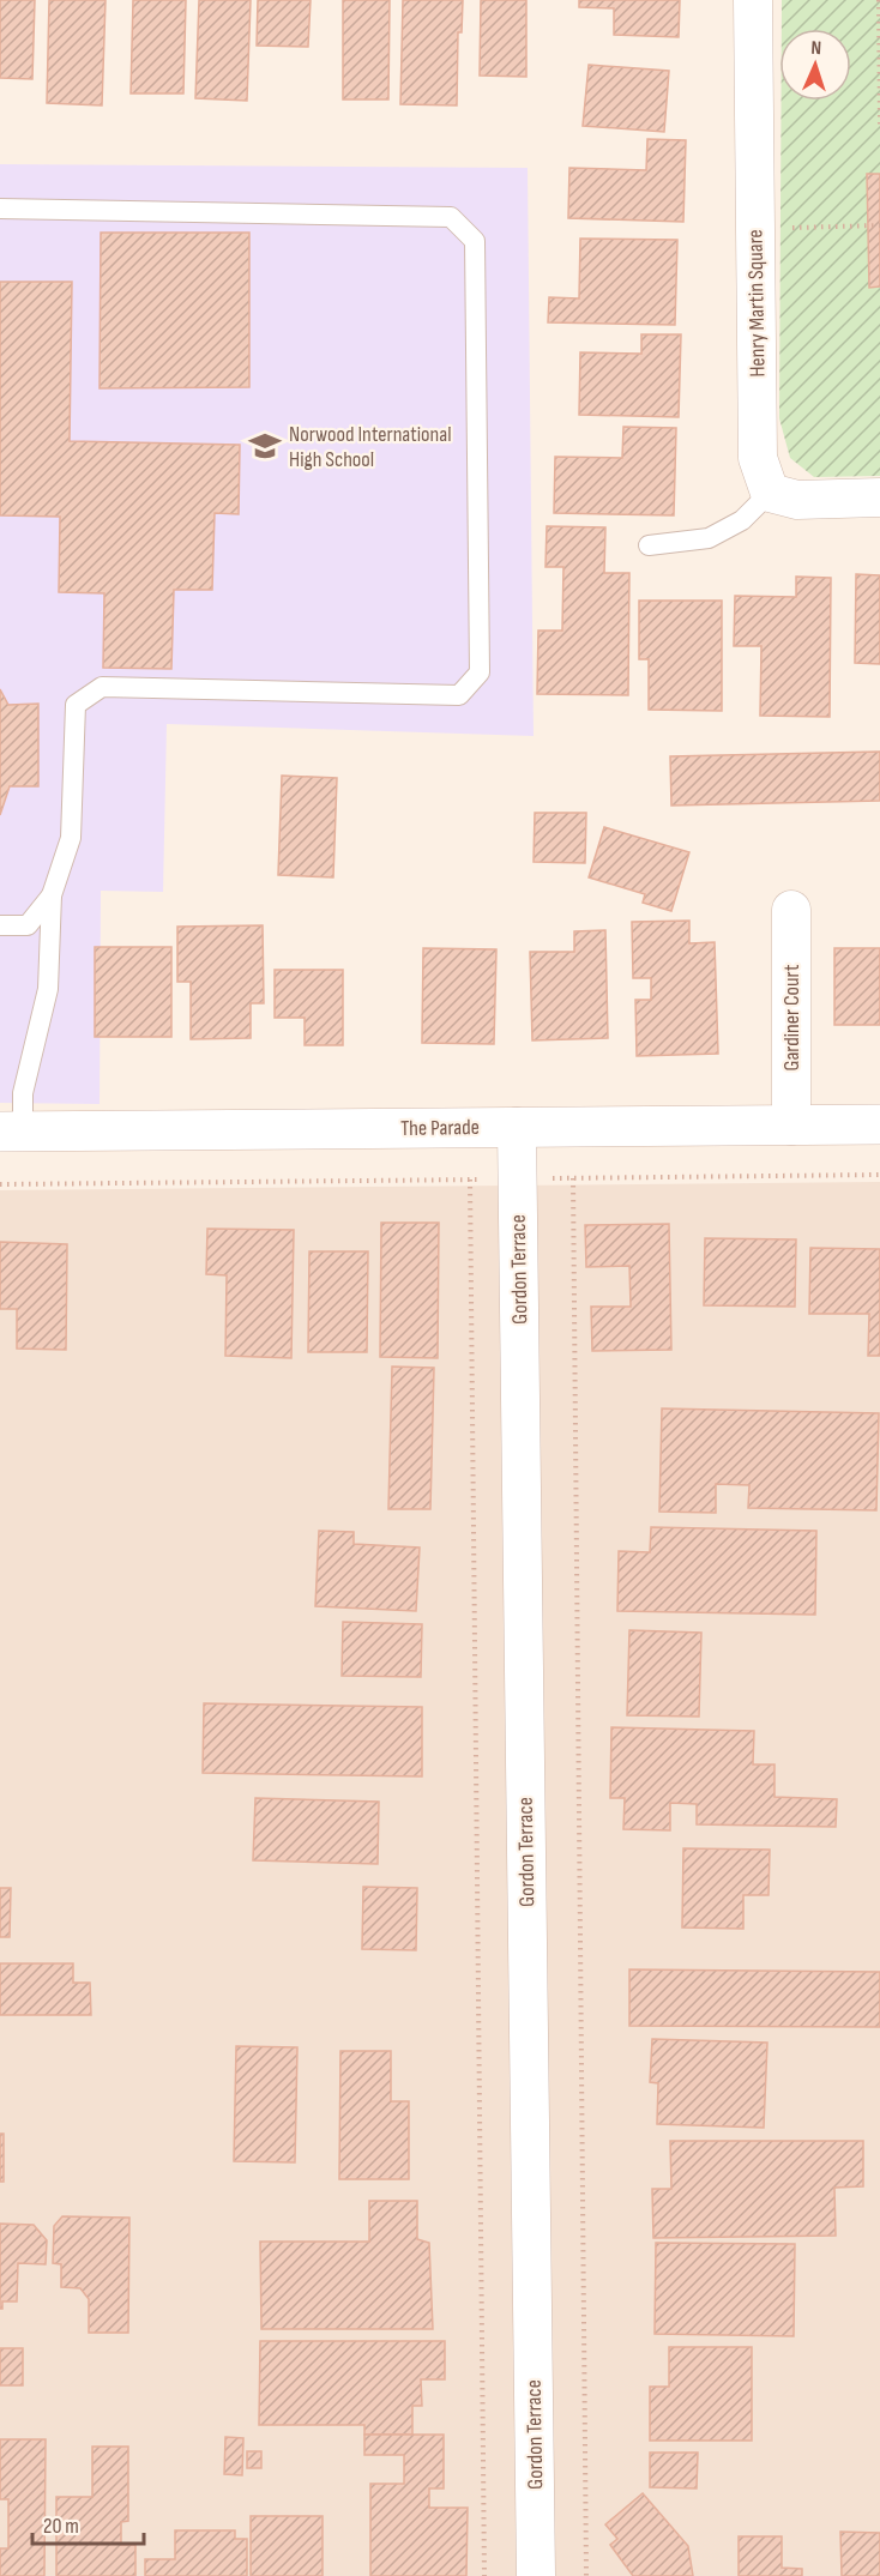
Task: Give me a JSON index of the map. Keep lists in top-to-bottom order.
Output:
{
  "streets": {
    "main road": ["The Parade"],
    "street": ["Henry Martin Square", "Gardiner Court", "Gordon Terrace"]
  },
  "crossings": [
    ["Gardiner Court", "The Parade"],
    ["The Parade", "Gordon Terrace"]
  ],
  "places": {
    "school or university": ["Norwood International High School"]
  },
  "scale_bar": "20 m",
  "north": "top"
}
